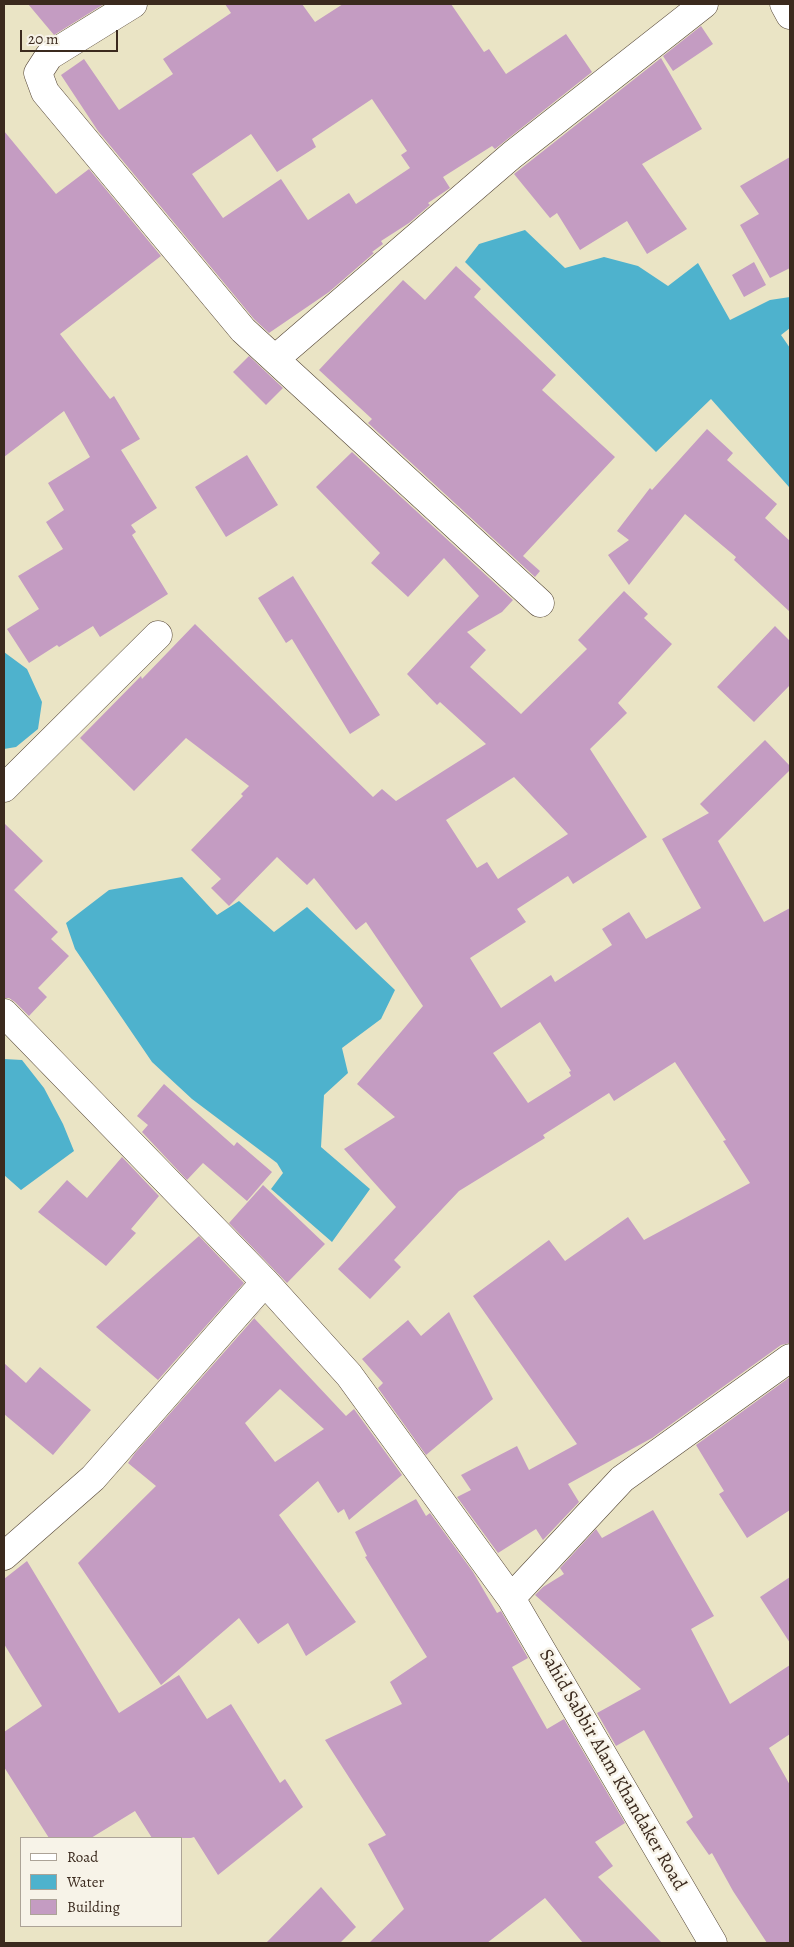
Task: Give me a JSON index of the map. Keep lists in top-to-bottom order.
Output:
{
  "streets": {
    "street": ["Sahid Sabbir Alam Khandaker Road"]
  },
  "legend": ["Road", "Water", "Building"],
  "scale_bar": "20 m"
}
